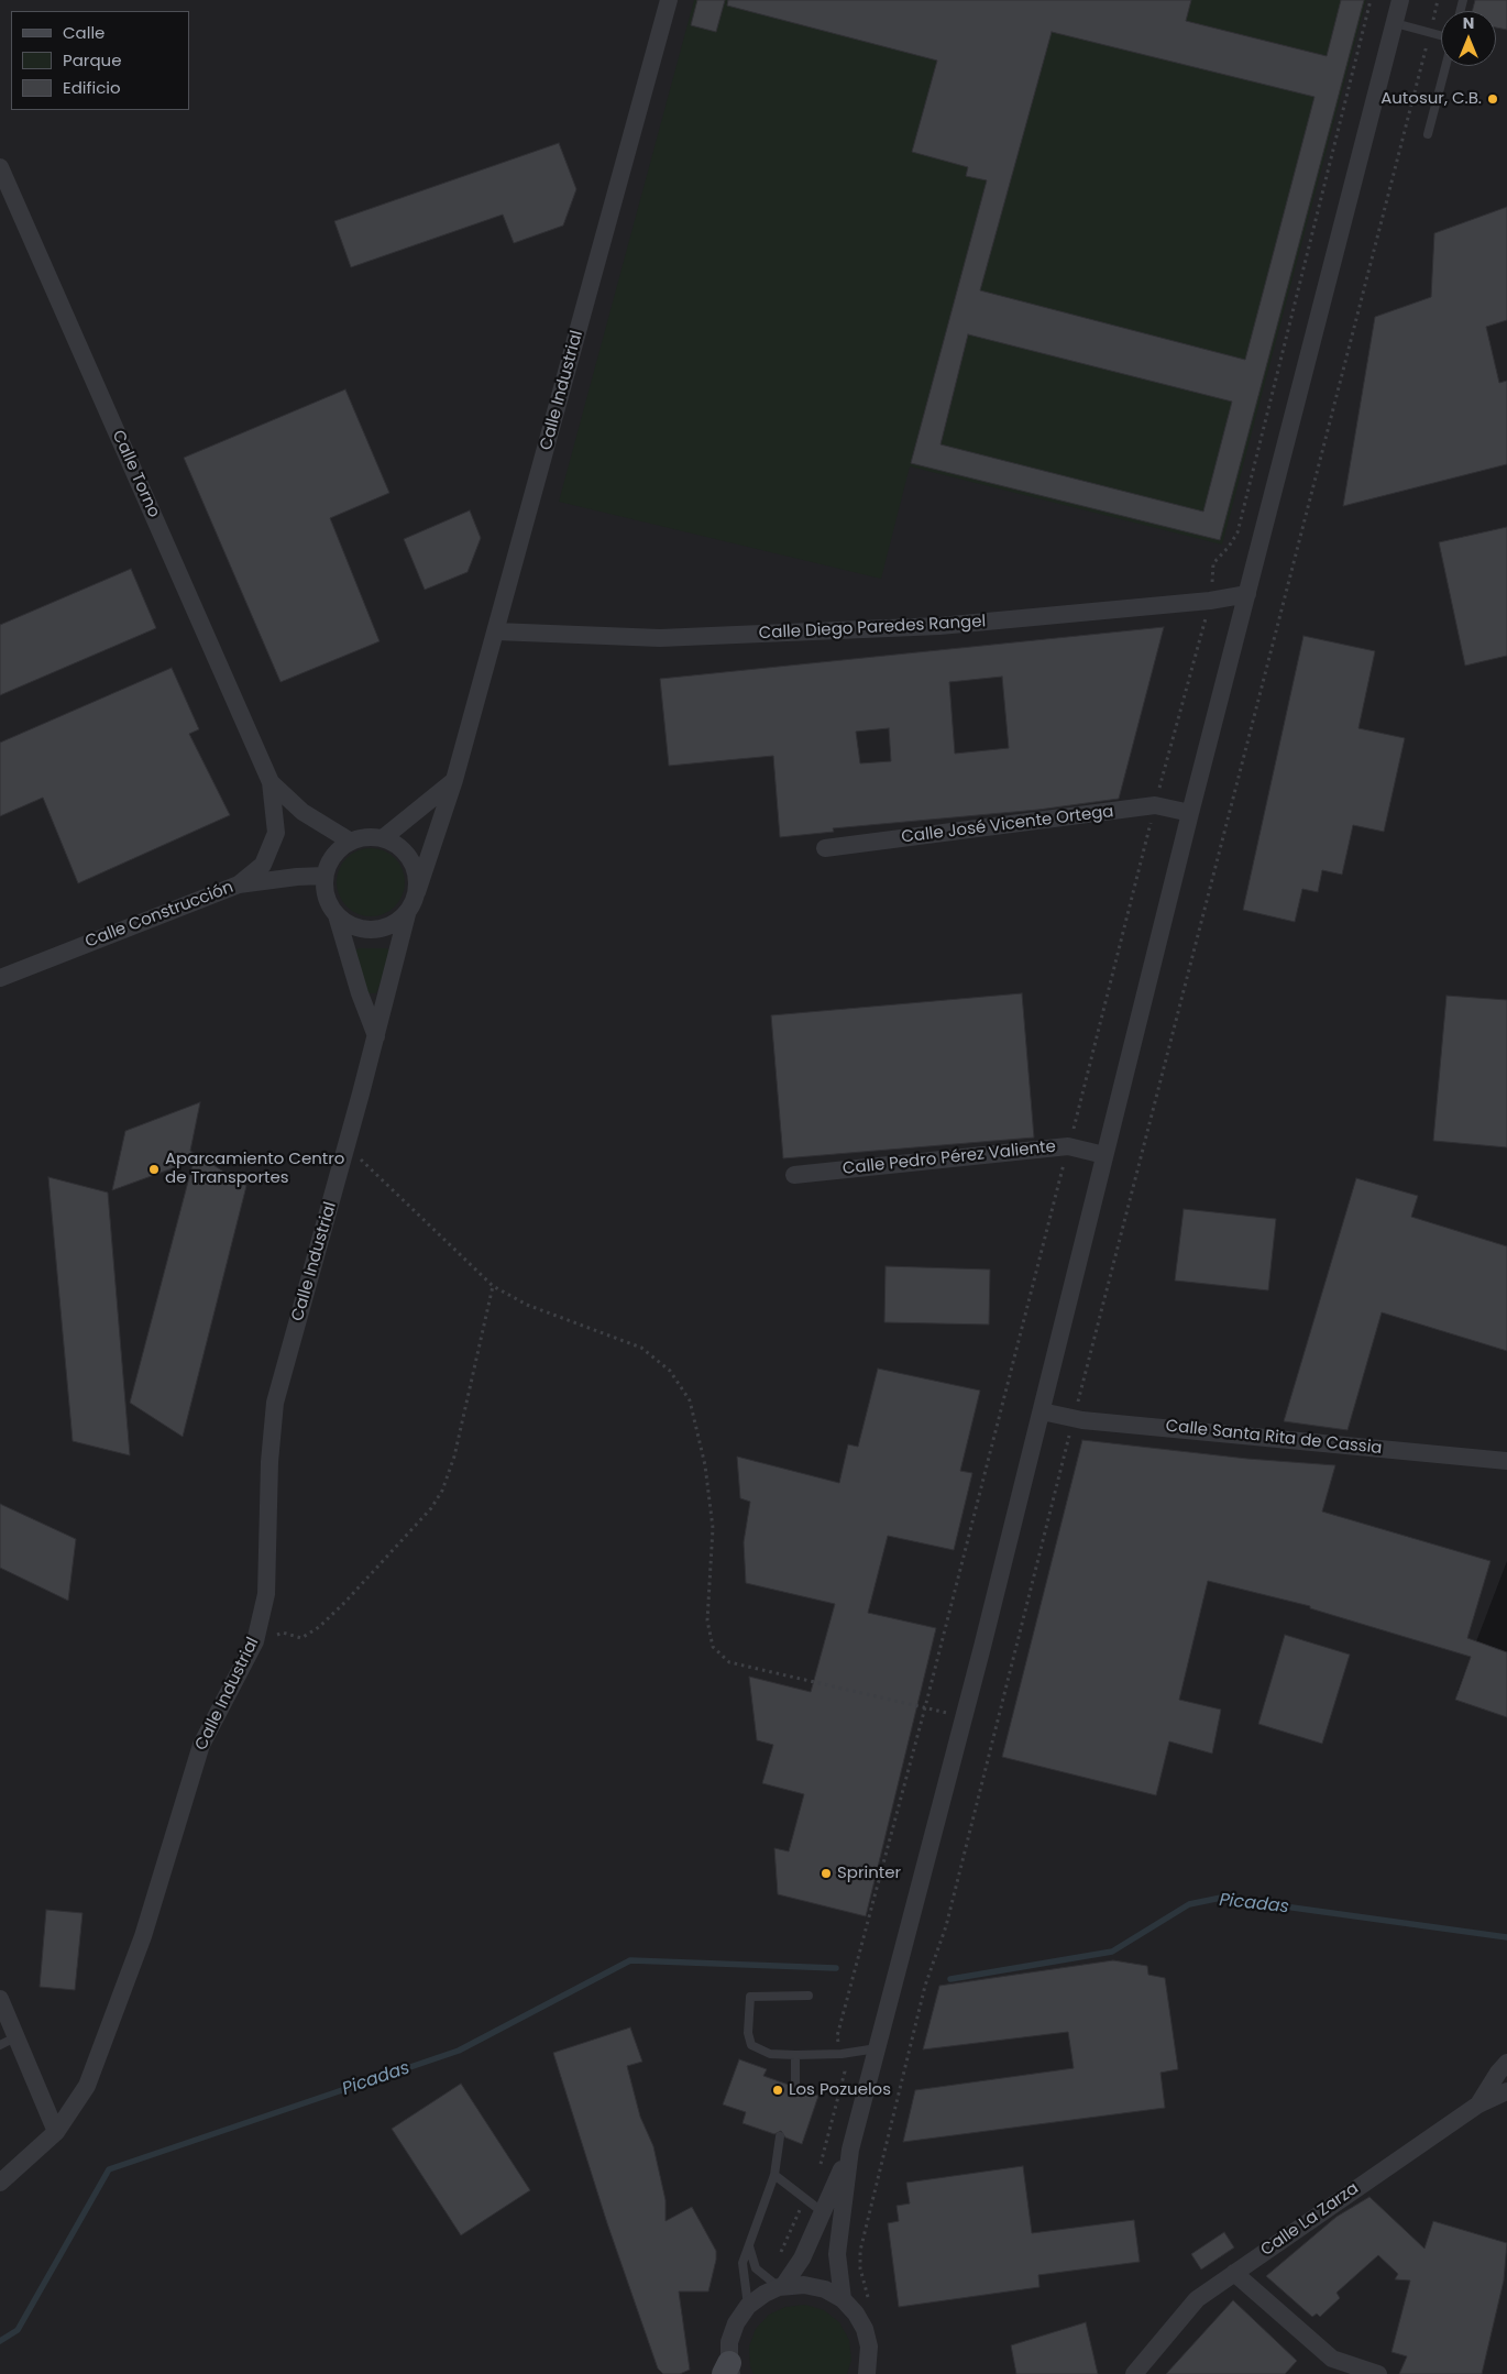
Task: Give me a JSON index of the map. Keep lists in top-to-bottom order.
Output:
{
  "streets": {
    "street": [
      "Calle Industrial",
      "Calle Torno",
      "Calle Diego Paredes Rangel",
      "Calle José Vicente Ortega",
      "Calle Construcción",
      "Calle Pedro Pérez Valiente",
      "Calle Santa Rita de Cassia",
      "Calle La Zarza"
    ]
  },
  "crossings": [
    ["Calle Industrial", "Calle Torno"],
    ["Calle Industrial", "Calle Diego Paredes Rangel"],
    ["Calle Industrial", "Calle Construcción"],
    ["Calle Torno", "Calle Construcción"]
  ],
  "water": ["Picadas"],
  "places": [
    "Autosur, C.B.",
    "Aparcamiento Centro de Transportes",
    "Sprinter",
    "Los Pozuelos"
  ],
  "legend": ["Calle", "Parque", "Edificio"],
  "north": "top"
}
